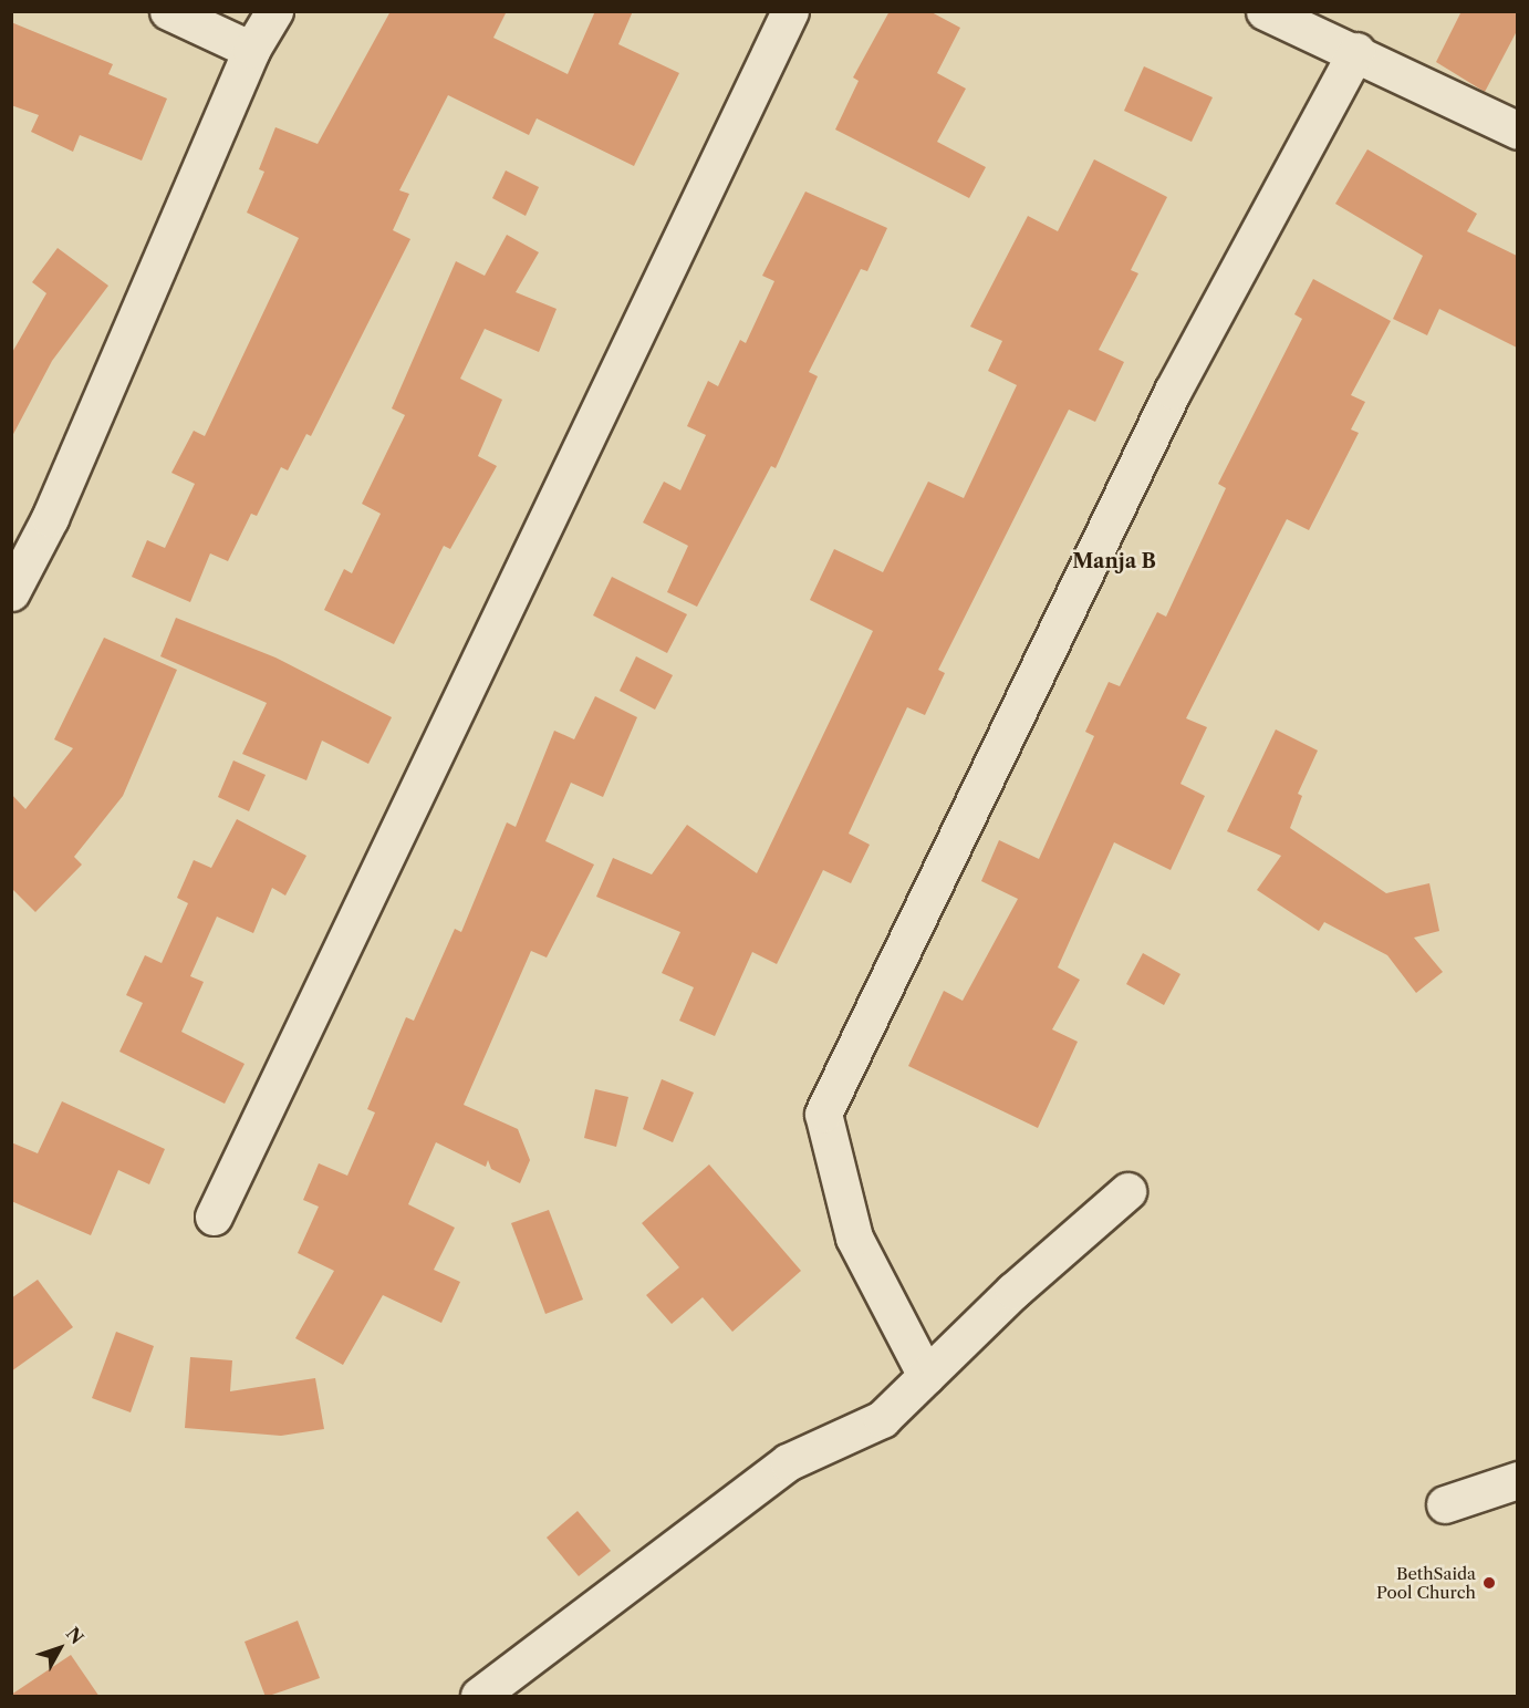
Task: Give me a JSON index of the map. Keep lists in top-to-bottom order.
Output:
{
  "districts": ["Manja B"],
  "places": ["BethSaida Pool Church"],
  "north": "top right"
}
